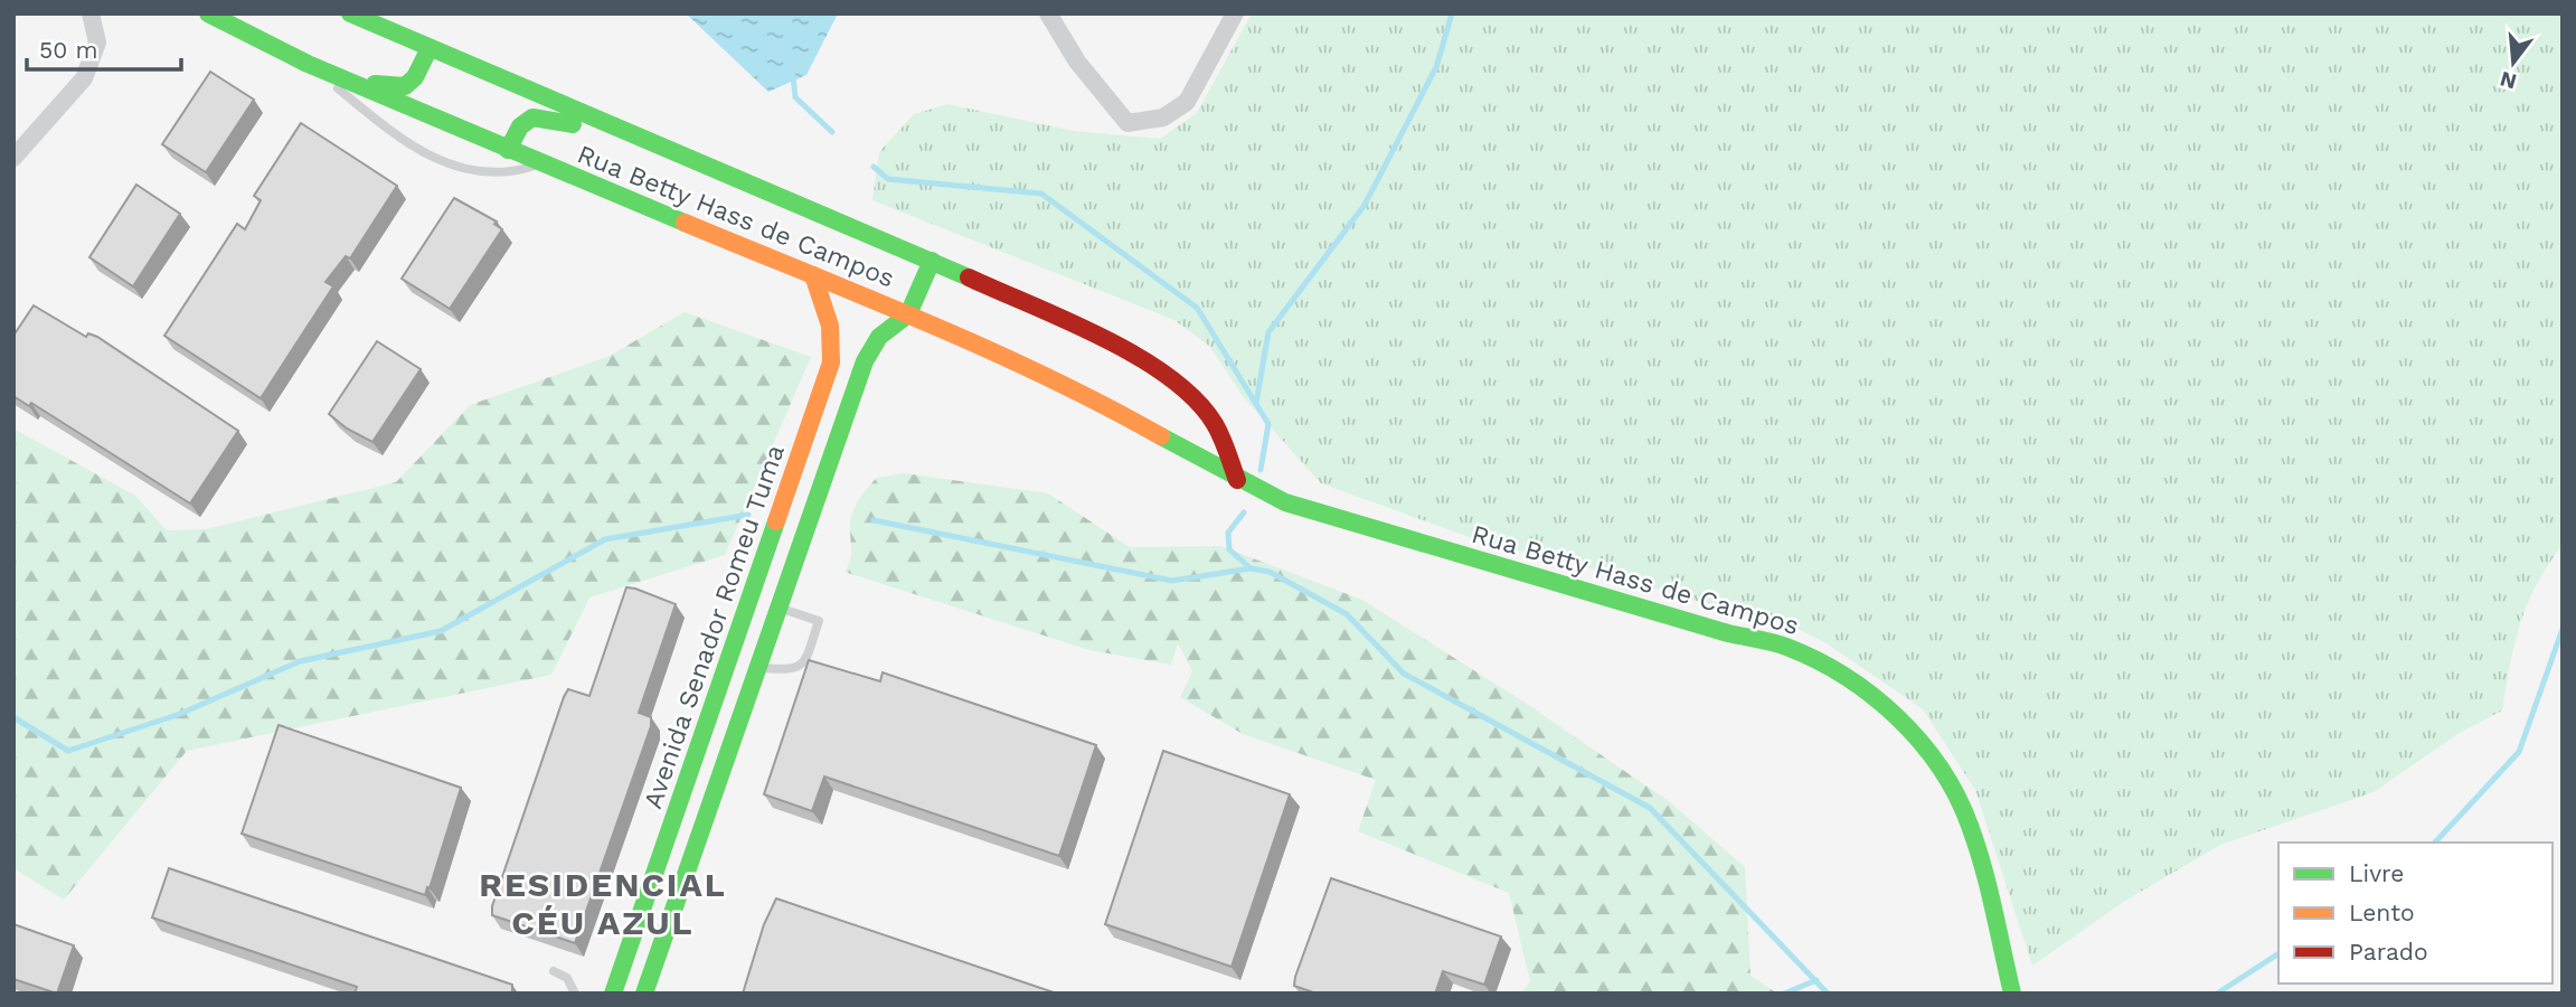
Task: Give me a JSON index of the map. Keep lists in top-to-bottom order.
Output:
{
  "streets": {
    "street": ["Rua Betty Hass de Campos", "Avenida Senador Romeu Tuma"]
  },
  "crossings": [
    ["Rua Betty Hass de Campos", "Avenida Senador Romeu Tuma"]
  ],
  "districts": ["RESIDENCIAL CÉU AZUL"],
  "legend": ["Livre", "Lento", "Parado"],
  "scale_bar": "50 m",
  "north": "bottom"
}
